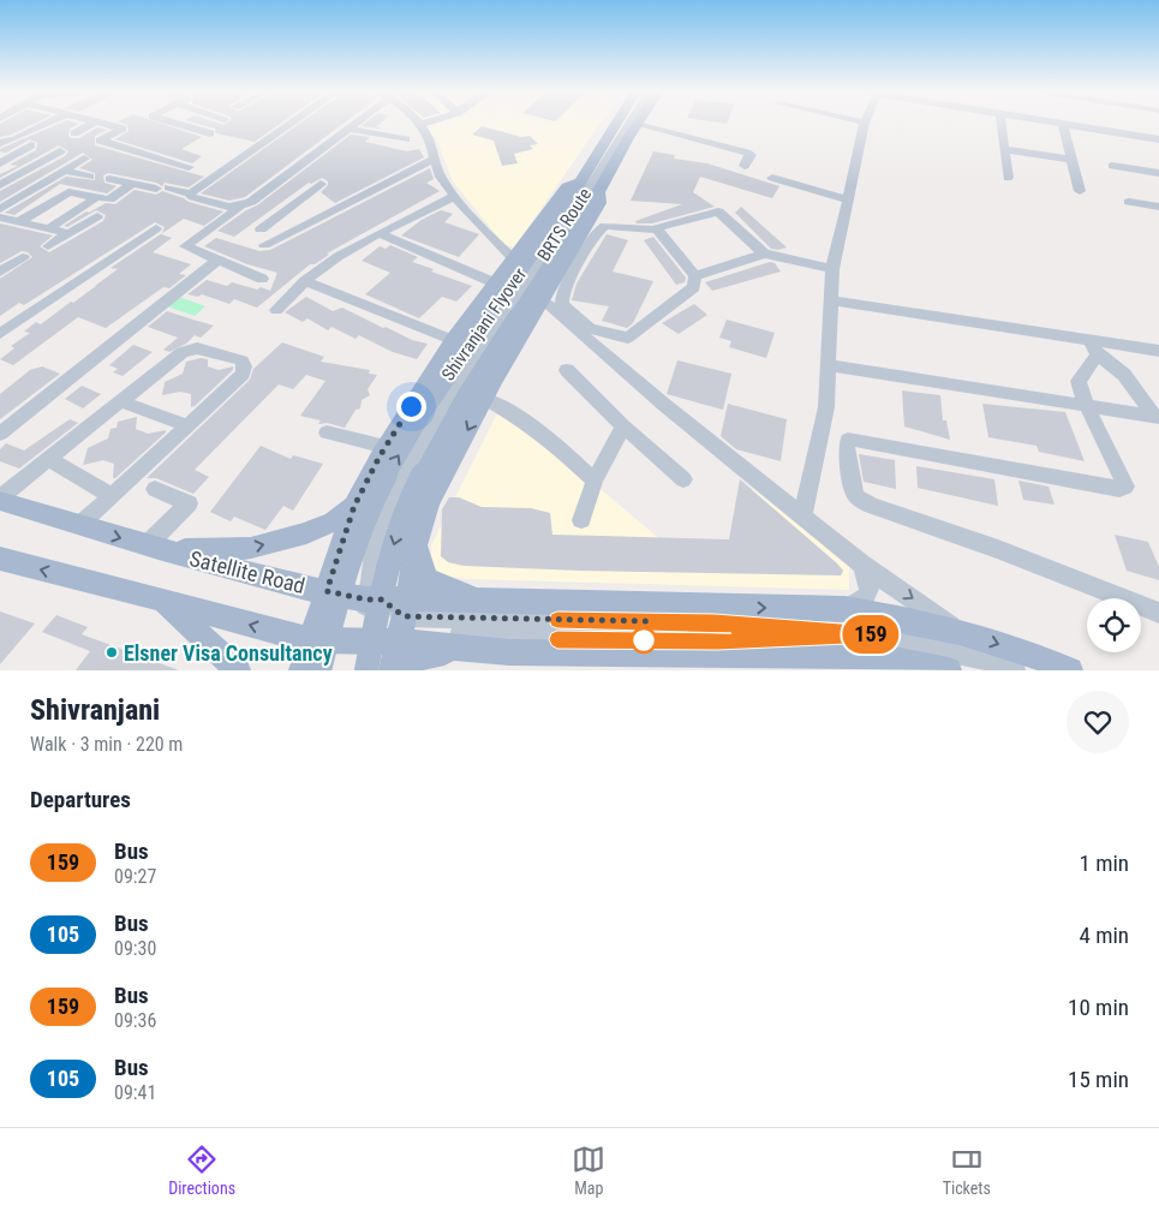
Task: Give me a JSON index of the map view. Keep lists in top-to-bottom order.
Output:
{
  "streets": {
    "main road": ["Shivranjani Flyover", "Satellite Road"],
    "street": ["BRTS Route"]
  },
  "crossings": [
    ["BRTS Route", "Satellite Road"]
  ],
  "places": ["Elsner Visa Consultancy"],
  "lines": ["bus line 159"],
  "page": {
    "on_map": "159",
    "heading": [
      ["Shivranjani", "Walk · 3 min · 220 m"],
      "Departures"
    ],
    "list": [
      {
        "mark": "159",
        "name": "Bus",
        "note": "09:27",
        "value": "1 min"
      },
      {
        "mark": "105",
        "name": "Bus",
        "note": "09:30",
        "value": "4 min"
      },
      {
        "mark": "159",
        "name": "Bus",
        "note": "09:36",
        "value": "10 min"
      },
      {
        "mark": "105",
        "name": "Bus",
        "note": "09:41",
        "value": "15 min"
      }
    ],
    "tabs": ["Directions", "Map", "Tickets"]
  }
}
